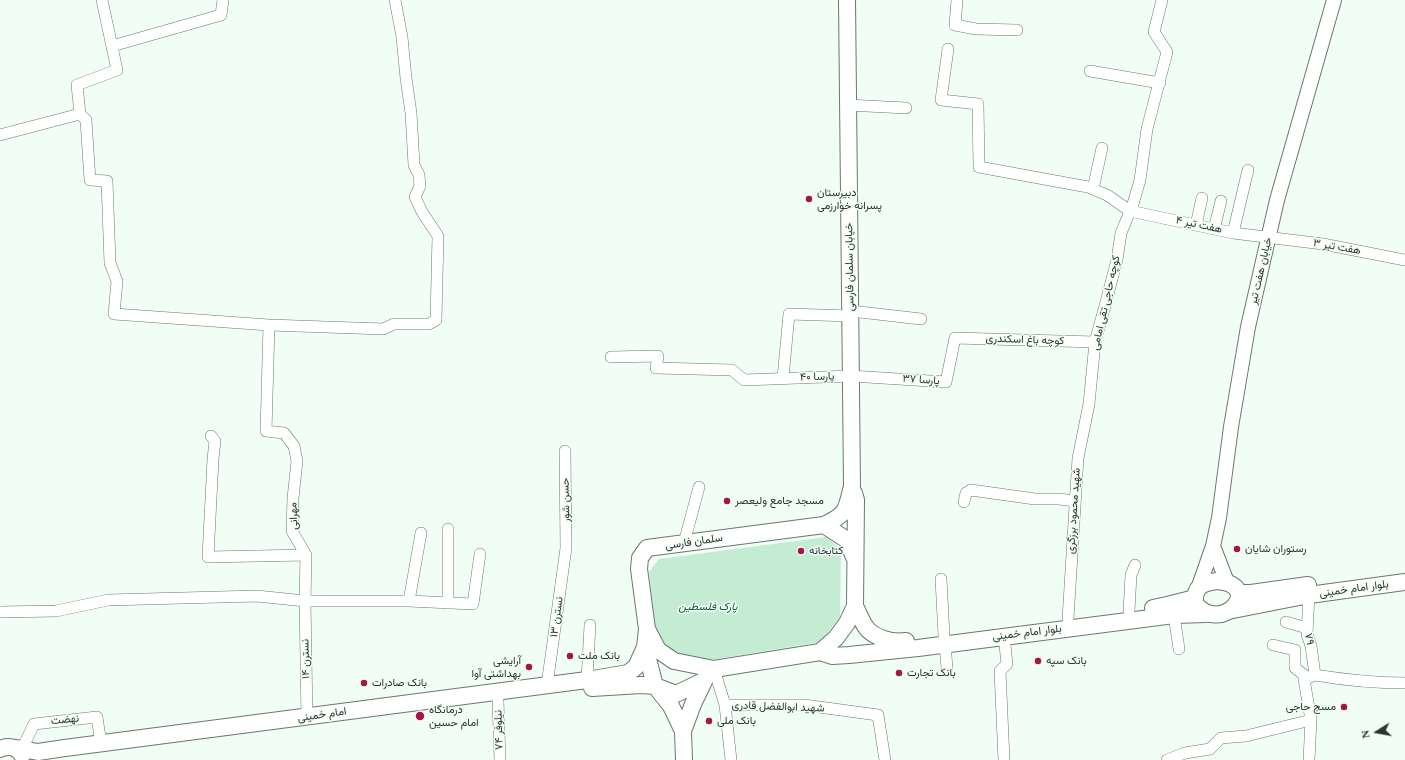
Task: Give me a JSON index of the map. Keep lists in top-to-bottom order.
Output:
{
  "streets": {
    "main road": [
      "خیابان سلمان فارسی",
      "سلمان فارسی",
      "بلوار امام خمینی",
      "امام خمینی"
    ],
    "street": [
      "هفت تیر ۴",
      "هفت تیر ۳",
      "خیابان هفت تیر",
      "کوچه حاجی تقی امامی",
      "کوچه باغ اسکندری",
      "پارسا ۴۰",
      "پارسا ۳۷",
      "حسن شور",
      "شهید محمود برزگری",
      "مهرانی",
      "نسترن ۱۳",
      "۷۹",
      "نسترن ۱۴",
      "شهید ابوالفضل قادری",
      "نهضت",
      "نیلوفر ۷۴"
    ]
  },
  "crossings": [
    ["هفت تیر ۴", "هفت تیر ۳"],
    ["هفت تیر ۴", "خیابان هفت تیر"],
    ["هفت تیر ۴", "کوچه حاجی تقی امامی"],
    ["هفت تیر ۳", "خیابان هفت تیر"],
    ["خیابان سلمان فارسی", "پارسا ۴۰"],
    ["خیابان سلمان فارسی", "پارسا ۳۷"],
    ["خیابان هفت تیر", "بلوار امام خمینی"],
    ["کوچه حاجی تقی امامی", "کوچه باغ اسکندری"],
    ["کوچه حاجی تقی امامی", "شهید محمود برزگری"],
    ["کوچه باغ اسکندری", "پارسا ۳۷"],
    ["پارسا ۴۰", "پارسا ۳۷"],
    ["حسن شور", "نسترن ۱۳"],
    ["شهید محمود برزگری", "بلوار امام خمینی"],
    ["بلوار امام خمینی", "۷۹"],
    ["نسترن ۱۳", "امام خمینی"],
    ["نسترن ۱۴", "امام خمینی"],
    ["امام خمینی", "نهضت"],
    ["امام خمینی", "نیلوفر ۷۴"]
  ],
  "parks": ["پارک فلسطین"],
  "places": [
    "دبیرستان پسرانه خوارزمی",
    "مسجد جامع ولیعصر",
    "رستوران شایان",
    "کتابخانه",
    "بانک ملت",
    "بانک سپه",
    "آرایشی بهداشتی آوا",
    "بانک تجارت",
    "بانک صادرات",
    "مسج حاجی",
    "درمانگاه امام حسین",
    "بانک ملی"
  ],
  "north": "left"
}
